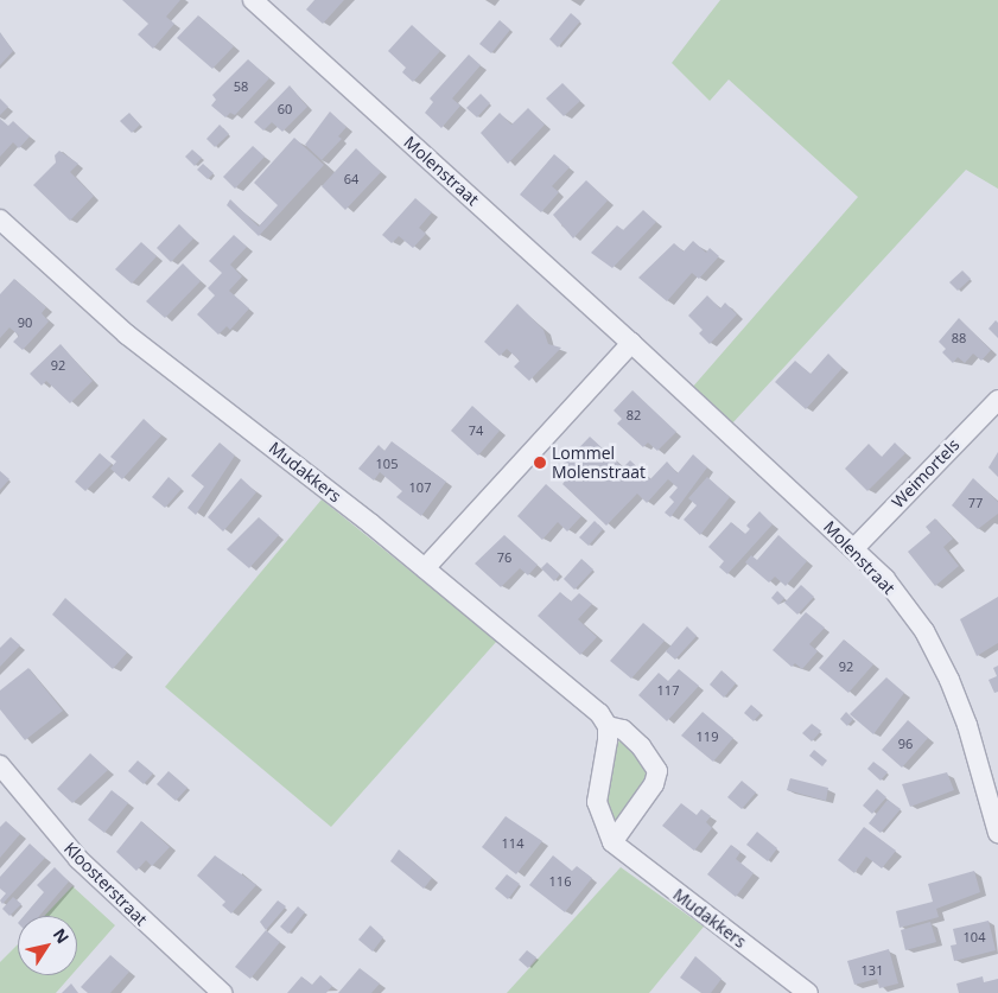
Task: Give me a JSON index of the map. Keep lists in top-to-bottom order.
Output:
{
  "streets": {
    "street": [
      "Molenstraat",
      "Mudakkers",
      "Weimortels",
      "Kloosterstraat"
    ]
  },
  "crossings": [
    ["Molenstraat", "Weimortels"]
  ],
  "places": ["Lommel Molenstraat"],
  "house_numbers": [
    "58",
    "60",
    "64",
    "90",
    "88",
    "92",
    "82",
    "74",
    "105",
    "107",
    "77",
    "76",
    "92",
    "117",
    "119",
    "96",
    "114",
    "116",
    "104",
    "131"
  ],
  "north": "top right"
}
